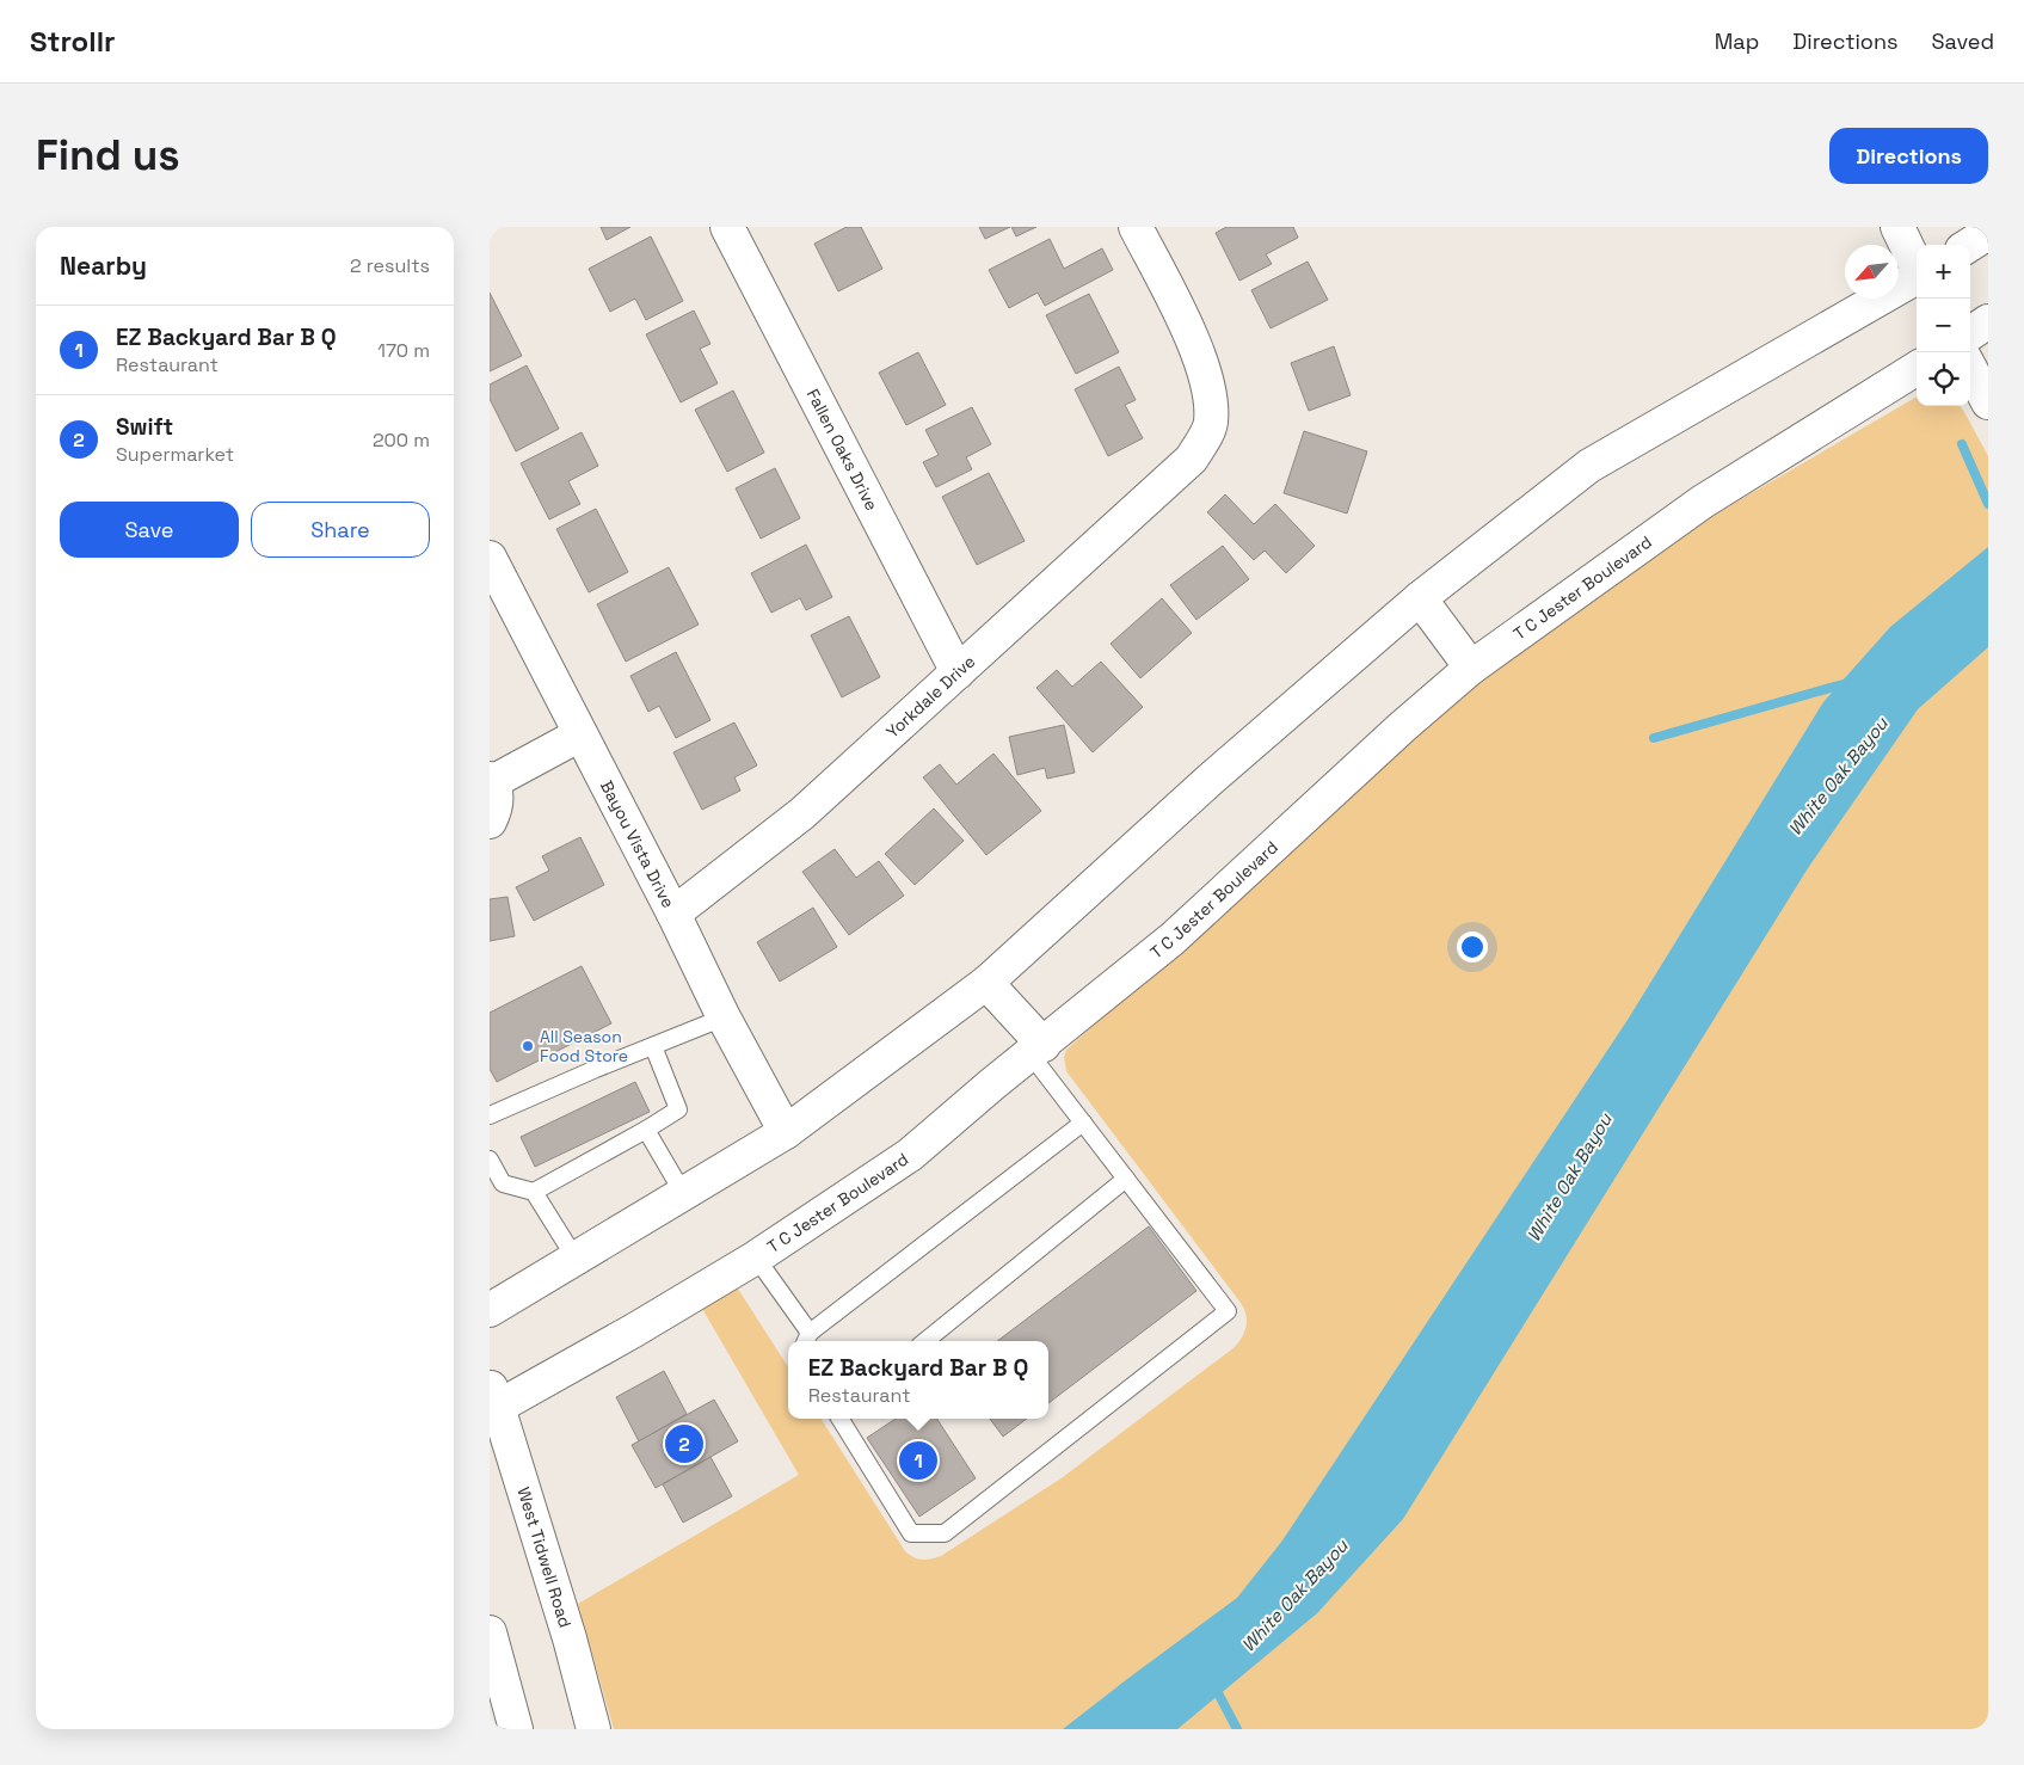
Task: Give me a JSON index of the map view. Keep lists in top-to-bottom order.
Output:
{
  "streets": {
    "main road": [
      "Fallen Oaks Drive",
      "T C Jester Boulevard",
      "Yorkdale Drive",
      "Bayou Vista Drive",
      "West Tidwell Road"
    ]
  },
  "crossings": [
    ["Fallen Oaks Drive", "Yorkdale Drive"],
    ["T C Jester Boulevard", "West Tidwell Road"],
    ["Yorkdale Drive", "Bayou Vista Drive"]
  ],
  "water": ["White Oak Bayou"],
  "places": ["All Season Food Store"],
  "north": "bottom left",
  "page": {
    "header": "Strollr",
    "nav": ["Map", "Directions", "Saved"],
    "buttons": [
      "Directions",
      ["Save", "Share"]
    ],
    "title": "Find us",
    "heading": ["Nearby", "2 results"],
    "map_buttons": ["+", "−"],
    "list": [
      {
        "mark": "1",
        "name": "EZ Backyard Bar B Q",
        "note": "Restaurant",
        "value": "170 m"
      },
      {
        "mark": "2",
        "name": "Swift",
        "note": "Supermarket",
        "value": "200 m"
      }
    ],
    "popup": ["EZ Backyard Bar B Q", "Restaurant"],
    "pins": ["2", "1"]
  }
}
